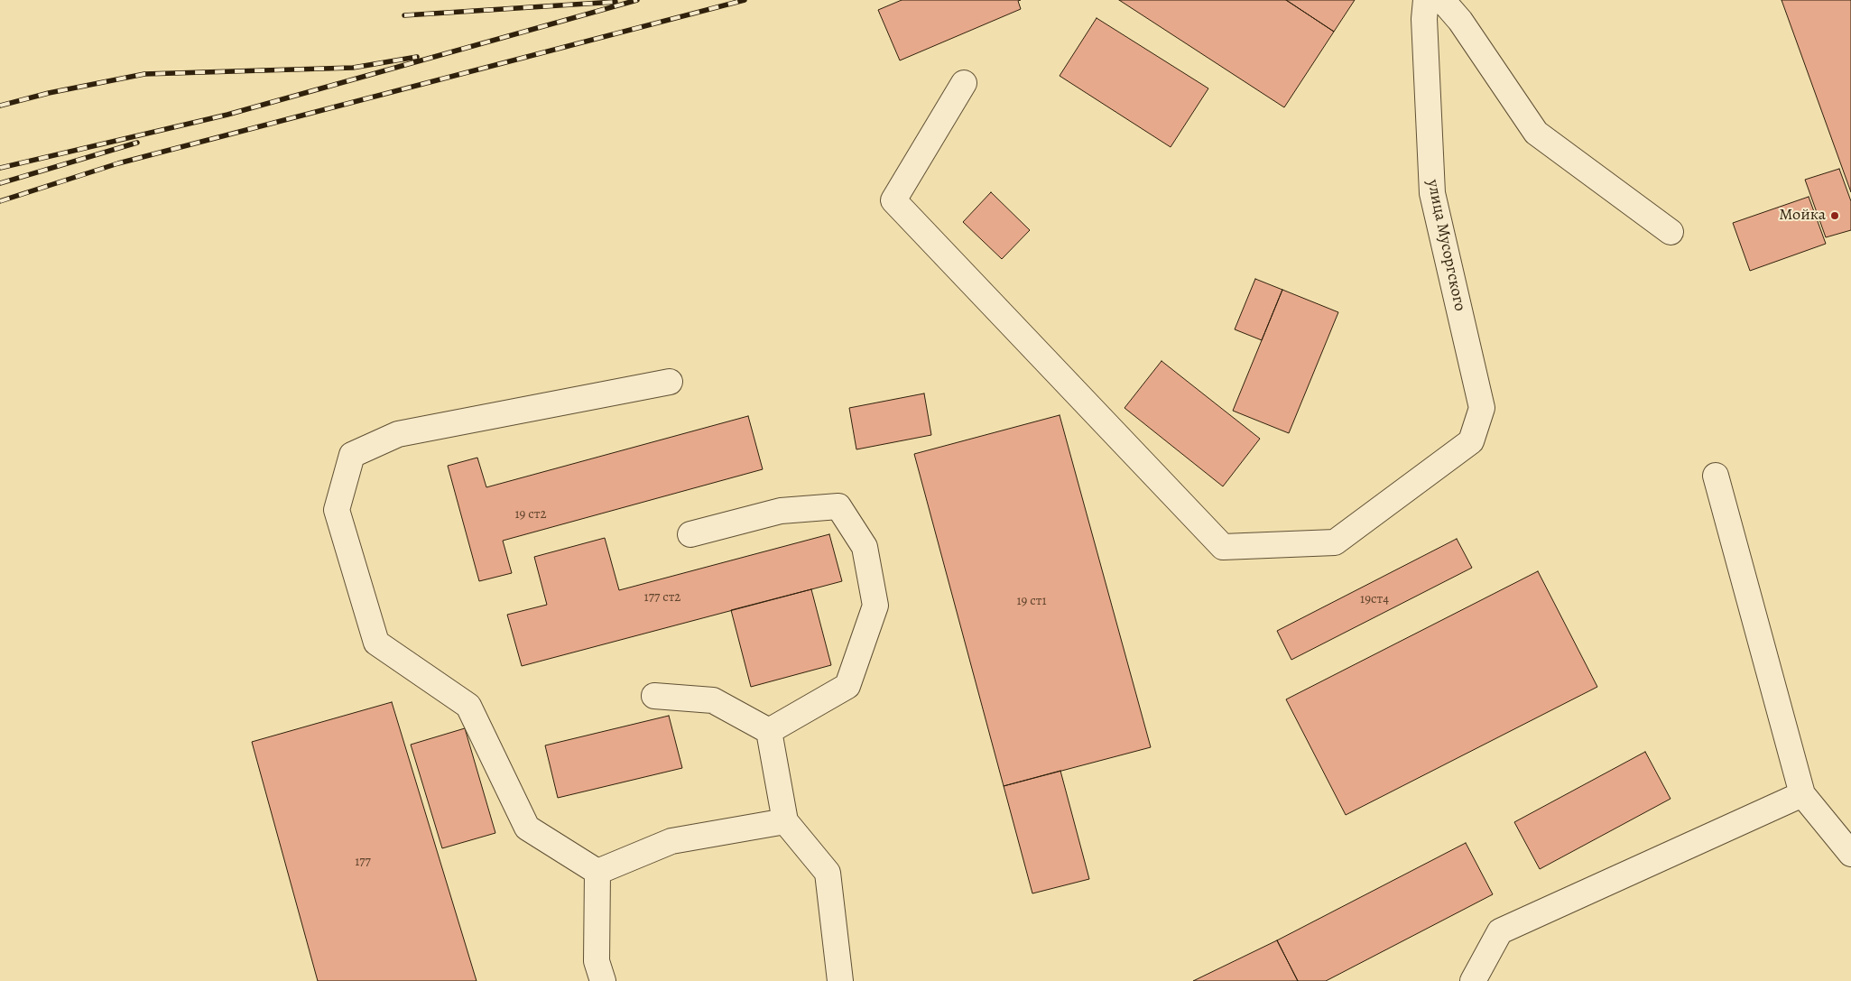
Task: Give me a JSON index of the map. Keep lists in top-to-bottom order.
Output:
{
  "streets": {
    "lane": ["улица Мусоргского"]
  },
  "places": ["Мойка"],
  "house_numbers": [
    "19 ст2",
    "177 ст2",
    "19ст4",
    "19 ст1",
    "177"
  ]
}
